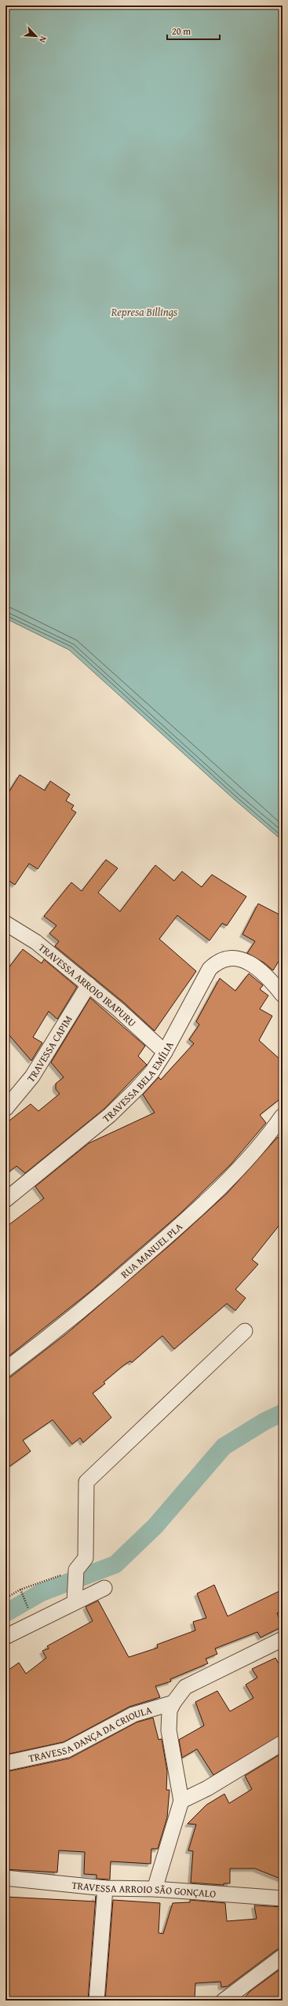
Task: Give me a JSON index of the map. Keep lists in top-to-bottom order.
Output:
{
  "streets": {
    "street": [
      "TRAVESSA ARROIO IRAPURU",
      "TRAVESSA CAPIM",
      "TRAVESSA BELA EMÍLIA",
      "RUA MANUEL PLA",
      "TRAVESSA DANÇA DA CRIOULA",
      "TRAVESSA ARROIO SÃO GONÇALO"
    ]
  },
  "crossings": [
    ["TRAVESSA ARROIO IRAPURU", "TRAVESSA CAPIM"],
    ["TRAVESSA ARROIO IRAPURU", "TRAVESSA BELA EMÍLIA"]
  ],
  "water": ["Represa Billings"],
  "scale_bar": "20 m",
  "north": "bottom right"
}
